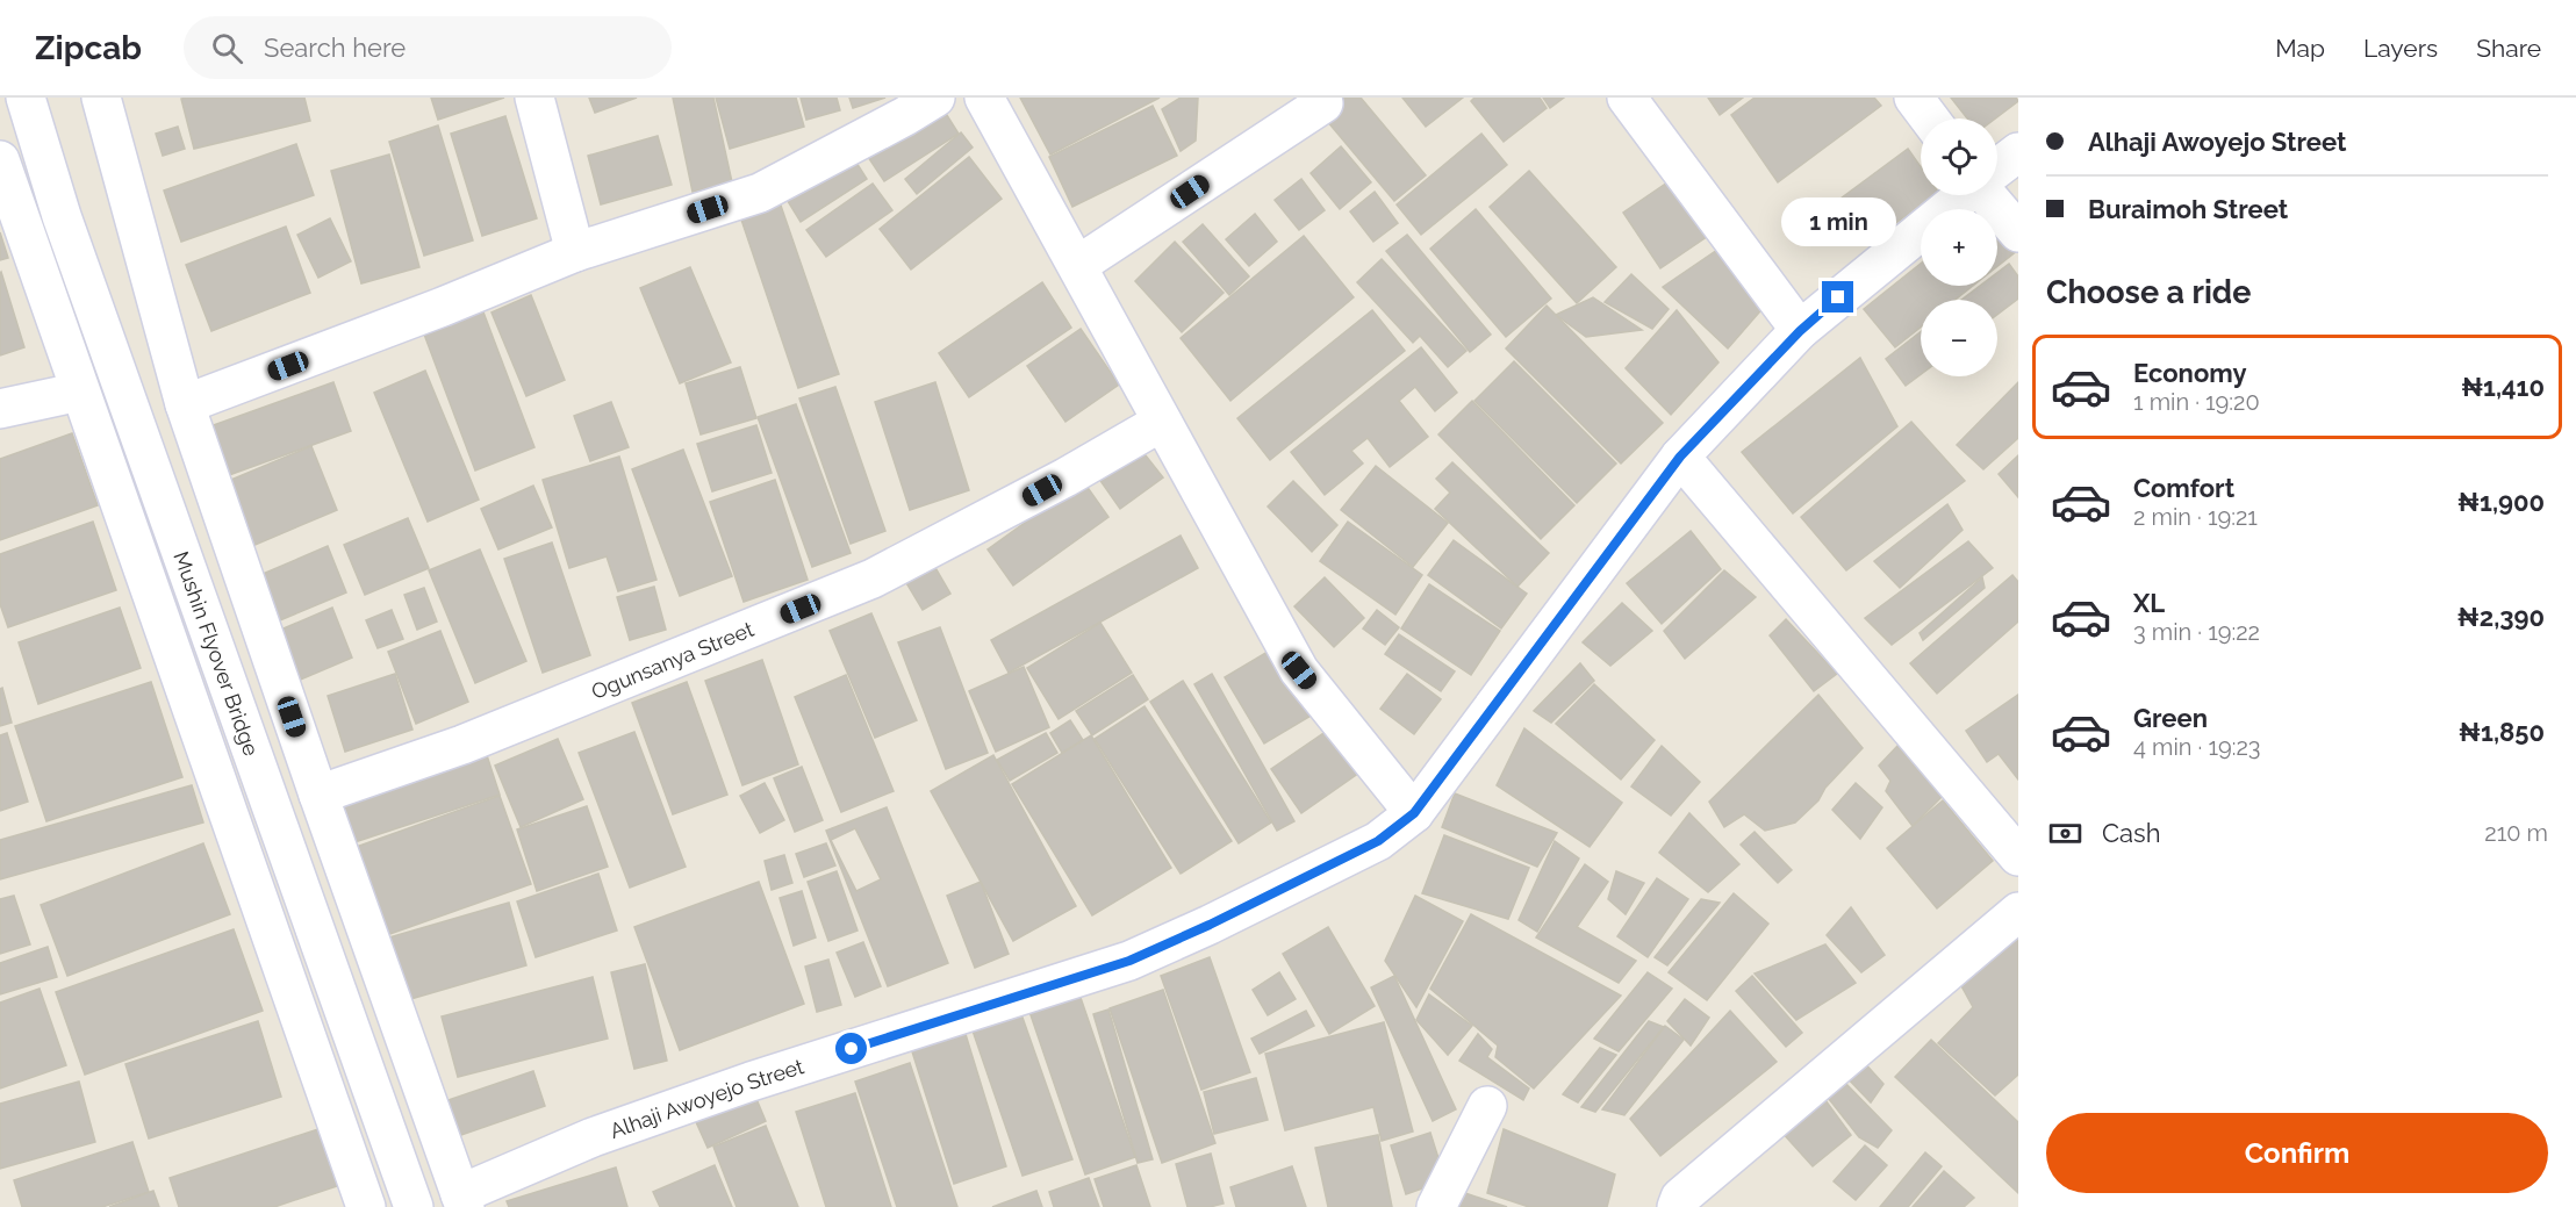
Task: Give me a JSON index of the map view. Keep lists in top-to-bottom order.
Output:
{
  "streets": {
    "street": ["Mushin Flyover Bridge", "Ogunsanya Street", "Alhaji Awoyejo Street"]
  },
  "page": {
    "header": "Zipcab",
    "search": "Search here",
    "nav": ["Map", "Layers", "Share"],
    "banner": ["Alhaji Awoyejo Street", "Buraimoh Street"],
    "map_buttons": ["+", "−"],
    "bubble": "1 min",
    "heading": "Choose a ride",
    "list": [
      {
        "name": "Economy",
        "note": "1 min · 19:20",
        "value": "₦1,410"
      },
      {
        "name": "Comfort",
        "note": "2 min · 19:21",
        "value": "₦1,900"
      },
      {
        "name": "XL",
        "note": "3 min · 19:22",
        "value": "₦2,390"
      },
      {
        "name": "Green",
        "note": "4 min · 19:23",
        "value": "₦1,850"
      }
    ],
    "pay": ["Cash", "210 m"],
    "buttons": "Confirm"
  }
}
